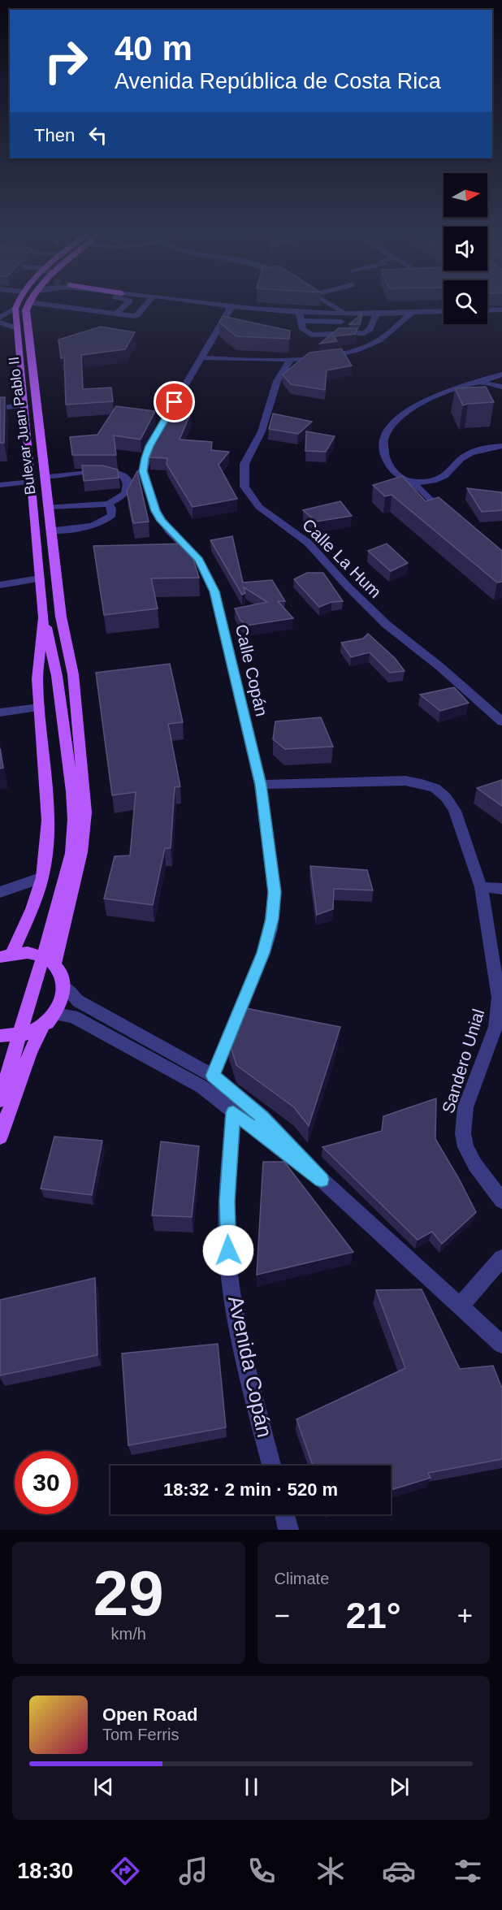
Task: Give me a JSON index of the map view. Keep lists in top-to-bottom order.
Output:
{
  "streets": {
    "main road": ["Bulevar Juan Pablo II"],
    "street": [
      "Calle La Hum",
      "Calle Copán",
      "Sandero Unial",
      "Avenida Copán"
    ]
  },
  "crossings": [
    ["Calle Copán", "Sandero Unial"]
  ],
  "north": "right",
  "page": {
    "turn": ["40 m", "Avenida República de Costa Rica"],
    "then": "Then",
    "limit": "30",
    "trip": "18:32 · 2 min · 520 m",
    "tile": [
      ["29", "km/h"],
      "Climate"
    ],
    "heat": ["−", "21°", "+"],
    "song": ["Open Road", "Tom Ferris"],
    "tabs": "18:30"
  }
}
